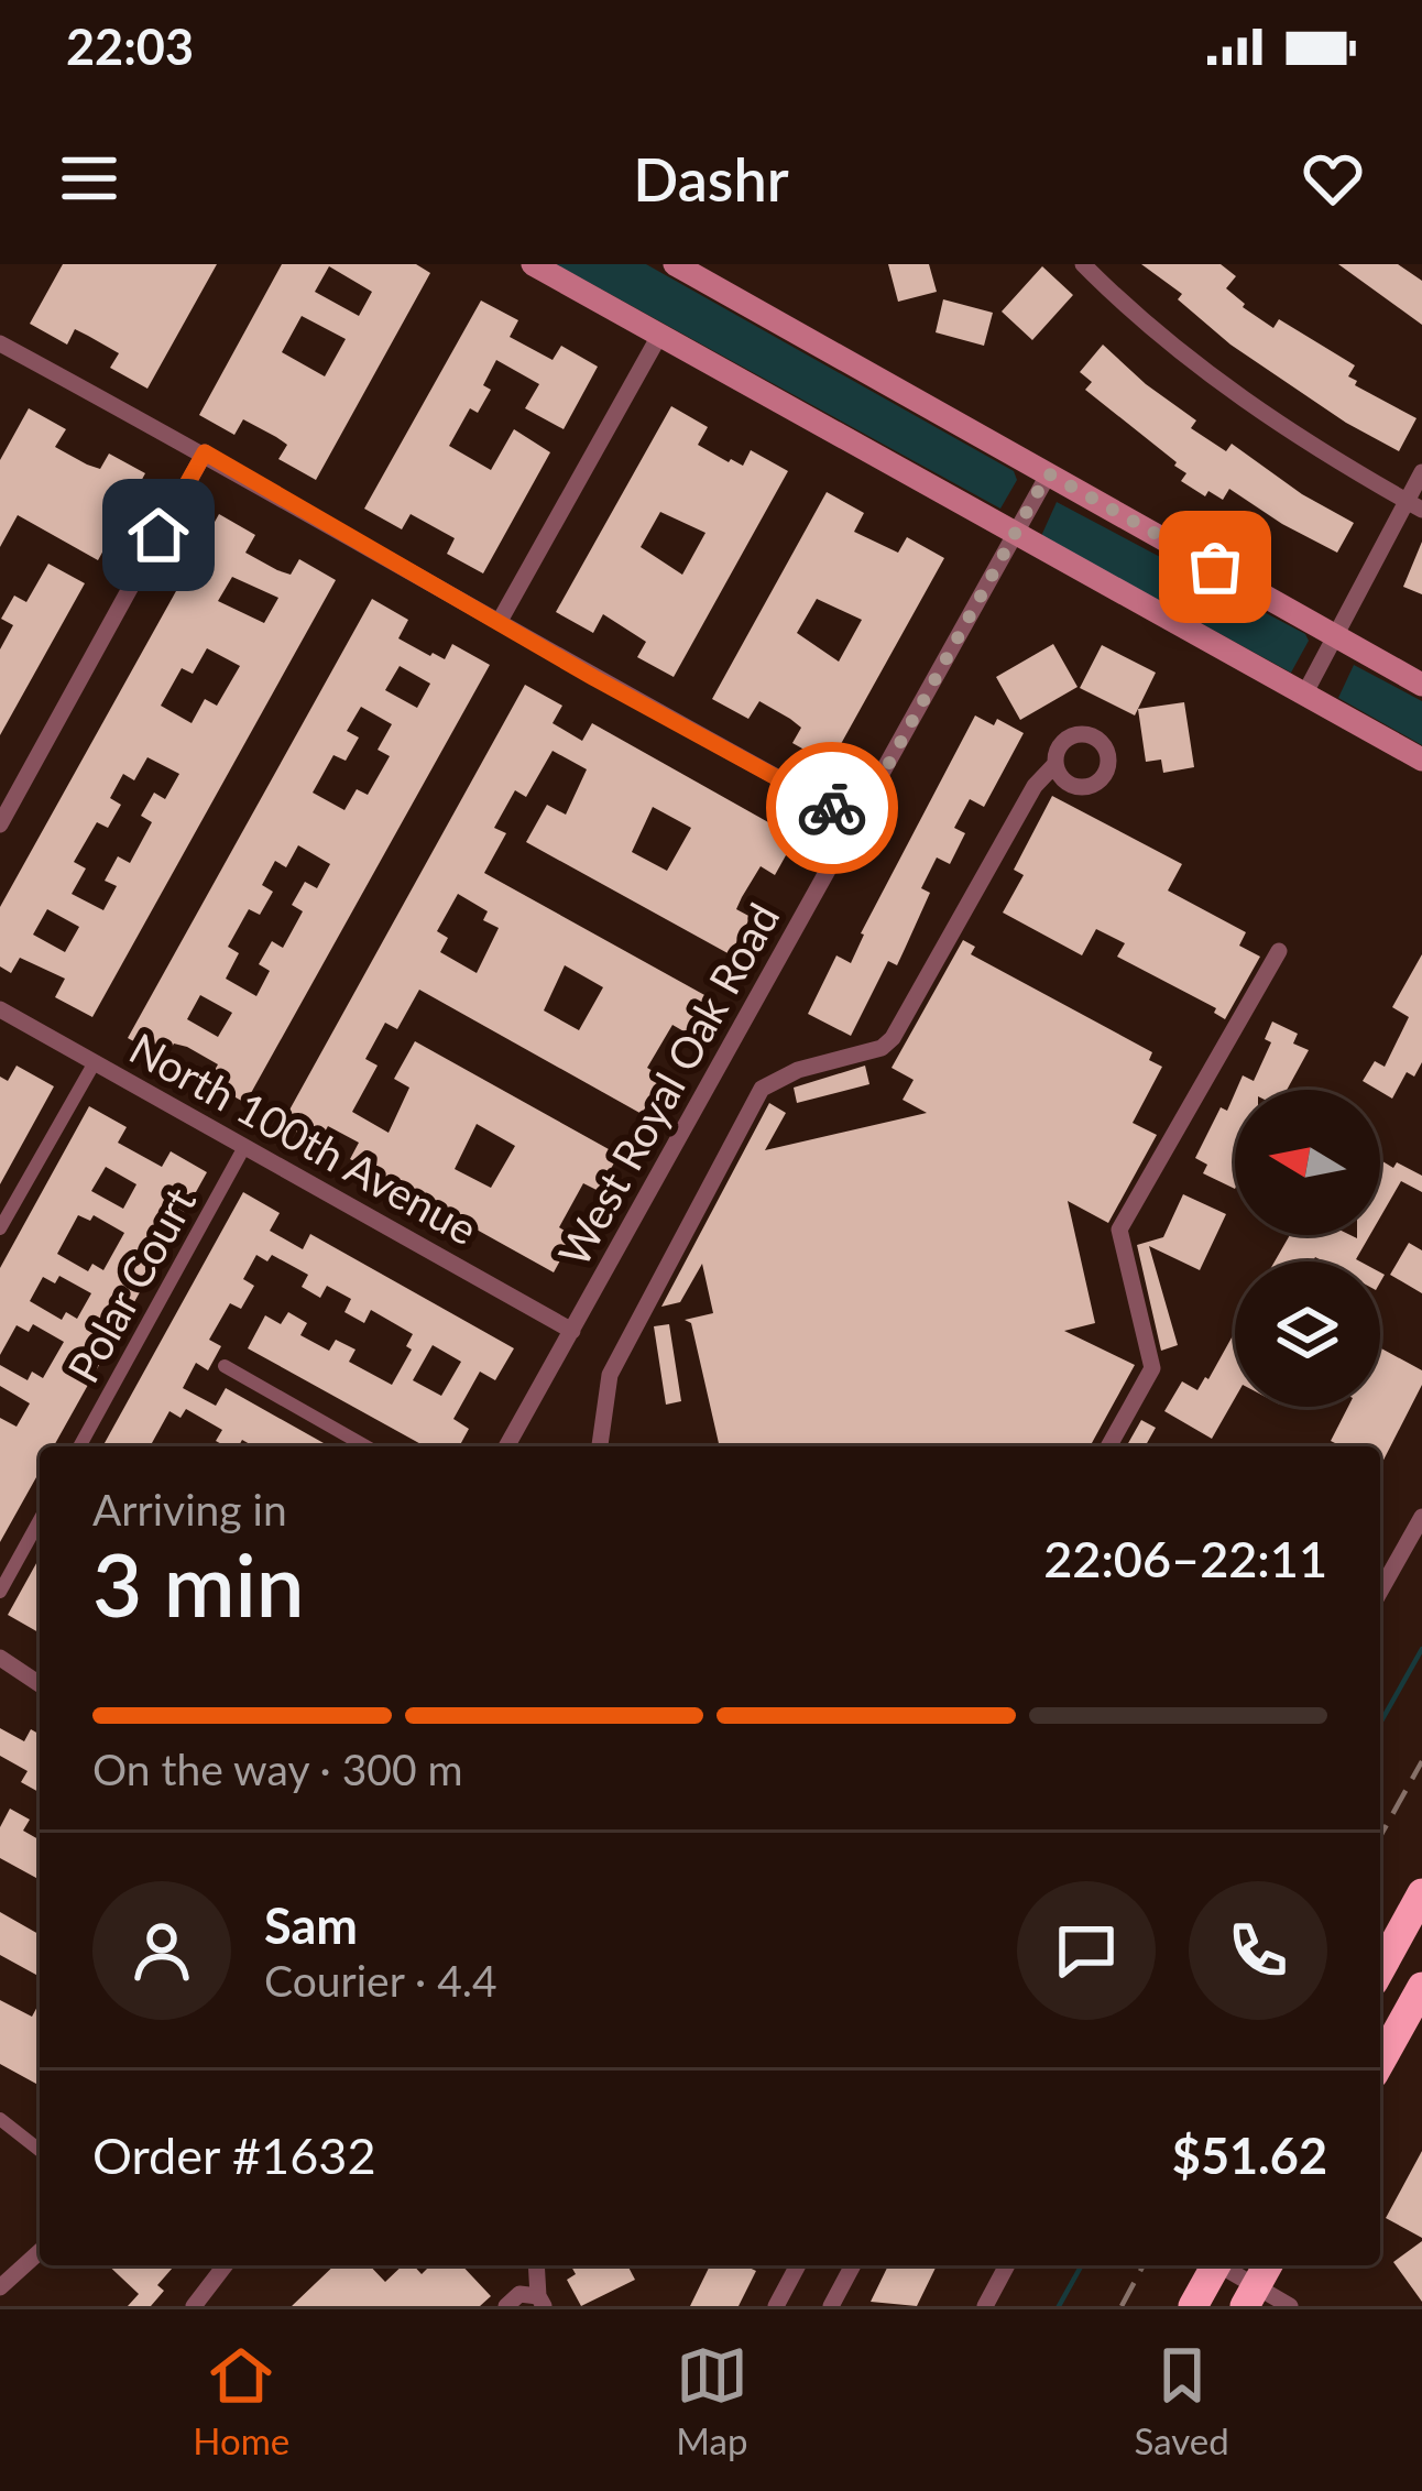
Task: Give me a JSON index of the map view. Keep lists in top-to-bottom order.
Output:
{
  "streets": {
    "street": ["West Royal Oak Road", "North 100th Avenue", "Polar Court"]
  },
  "crossings": [
    ["West Royal Oak Road", "North 100th Avenue"],
    ["North 100th Avenue", "Polar Court"]
  ],
  "north": "left",
  "page": {
    "status": "22:03",
    "header": "Dashr",
    "heading": ["3 min", "Arriving in", "22:06–22:11"],
    "panel": [
      "Sam",
      "Courier · 4.4",
      "Order #1632",
      "$51.62"
    ],
    "bar": "On the way · 300 m",
    "tabs": ["Home", "Map", "Saved"]
  }
}
